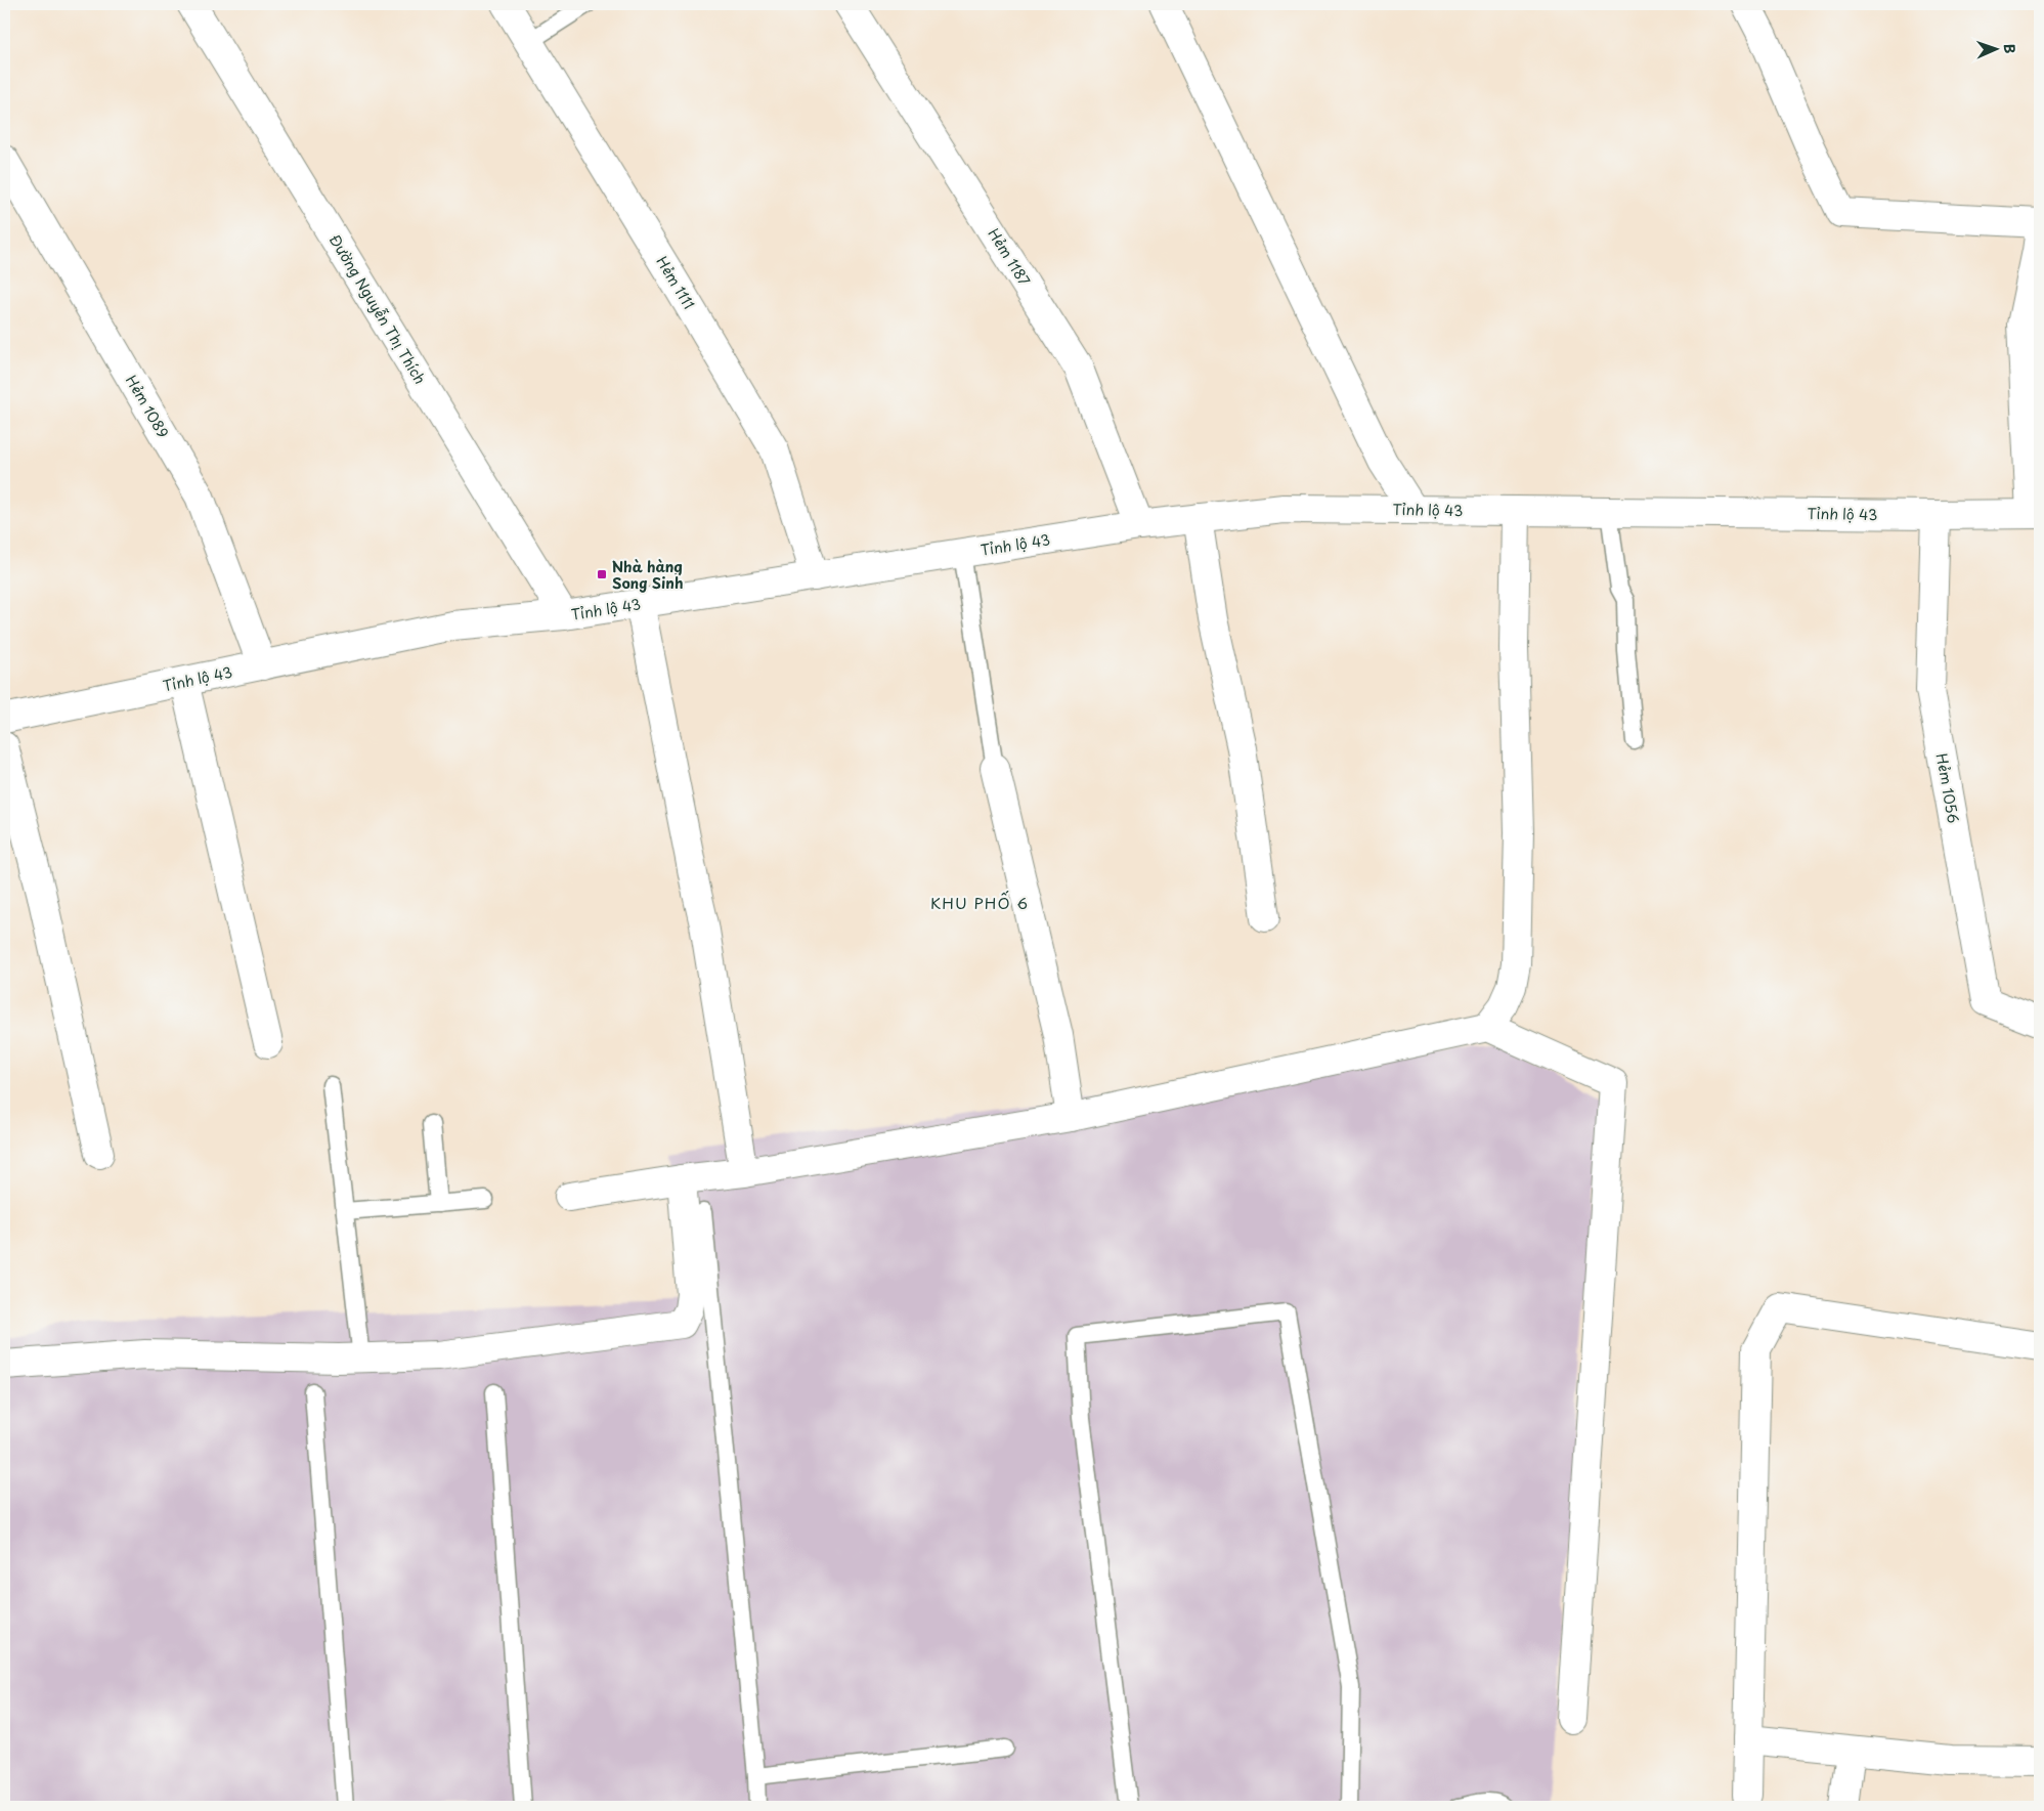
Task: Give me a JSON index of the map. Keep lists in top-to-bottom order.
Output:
{
  "streets": {
    "street": [
      "Hẻm 1187",
      "Hẻm 1111",
      "Đường Nguyễn Thị Thích",
      "Hẻm 1089",
      "Tỉnh lộ 43",
      "Hẻm 1056"
    ]
  },
  "crossings": [
    ["Hẻm 1187", "Tỉnh lộ 43"],
    ["Hẻm 1111", "Tỉnh lộ 43"],
    ["Đường Nguyễn Thị Thích", "Tỉnh lộ 43"],
    ["Hẻm 1089", "Tỉnh lộ 43"],
    ["Tỉnh lộ 43", "Hẻm 1056"]
  ],
  "districts": ["KHU PHỐ 6"],
  "places": {
    "transit": ["Nhà hàng Song Sinh"]
  },
  "north": "right"
}
